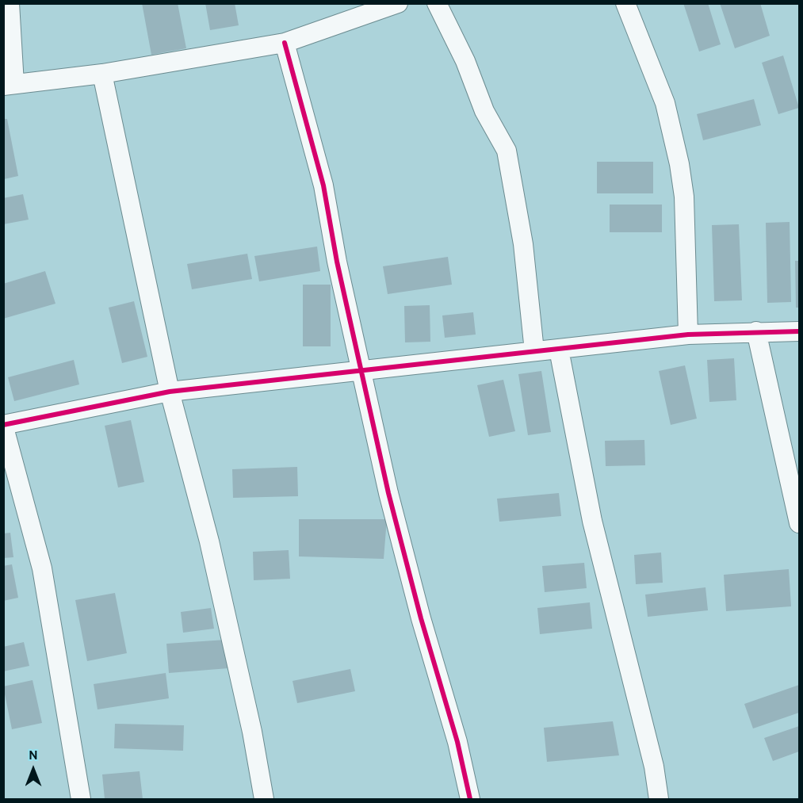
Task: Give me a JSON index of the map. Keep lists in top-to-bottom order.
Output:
{
  "north": "top"
}
